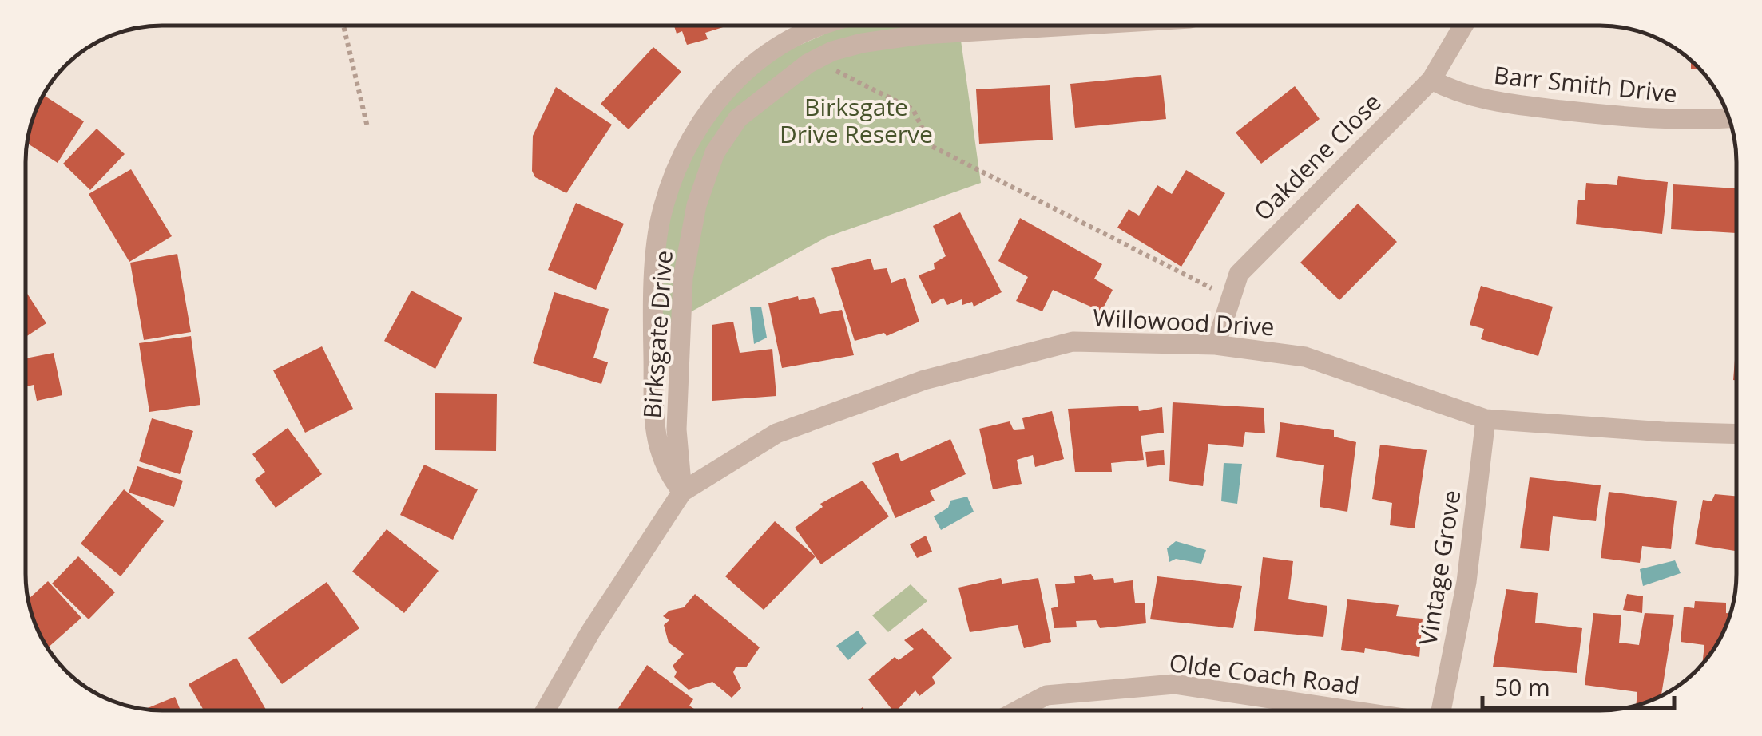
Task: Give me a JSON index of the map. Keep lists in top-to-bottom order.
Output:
{
  "streets": {
    "street": [
      "Barr Smith Drive",
      "Oakdene Close",
      "Willowood Drive",
      "Birksgate Drive",
      "Vintage Grove",
      "Olde Coach Road"
    ]
  },
  "crossings": [
    ["Barr Smith Drive", "Oakdene Close"],
    ["Oakdene Close", "Willowood Drive"],
    ["Willowood Drive", "Birksgate Drive"],
    ["Willowood Drive", "Vintage Grove"]
  ],
  "parks": ["Birksgate Drive Reserve"],
  "scale_bar": "50 m"
}
